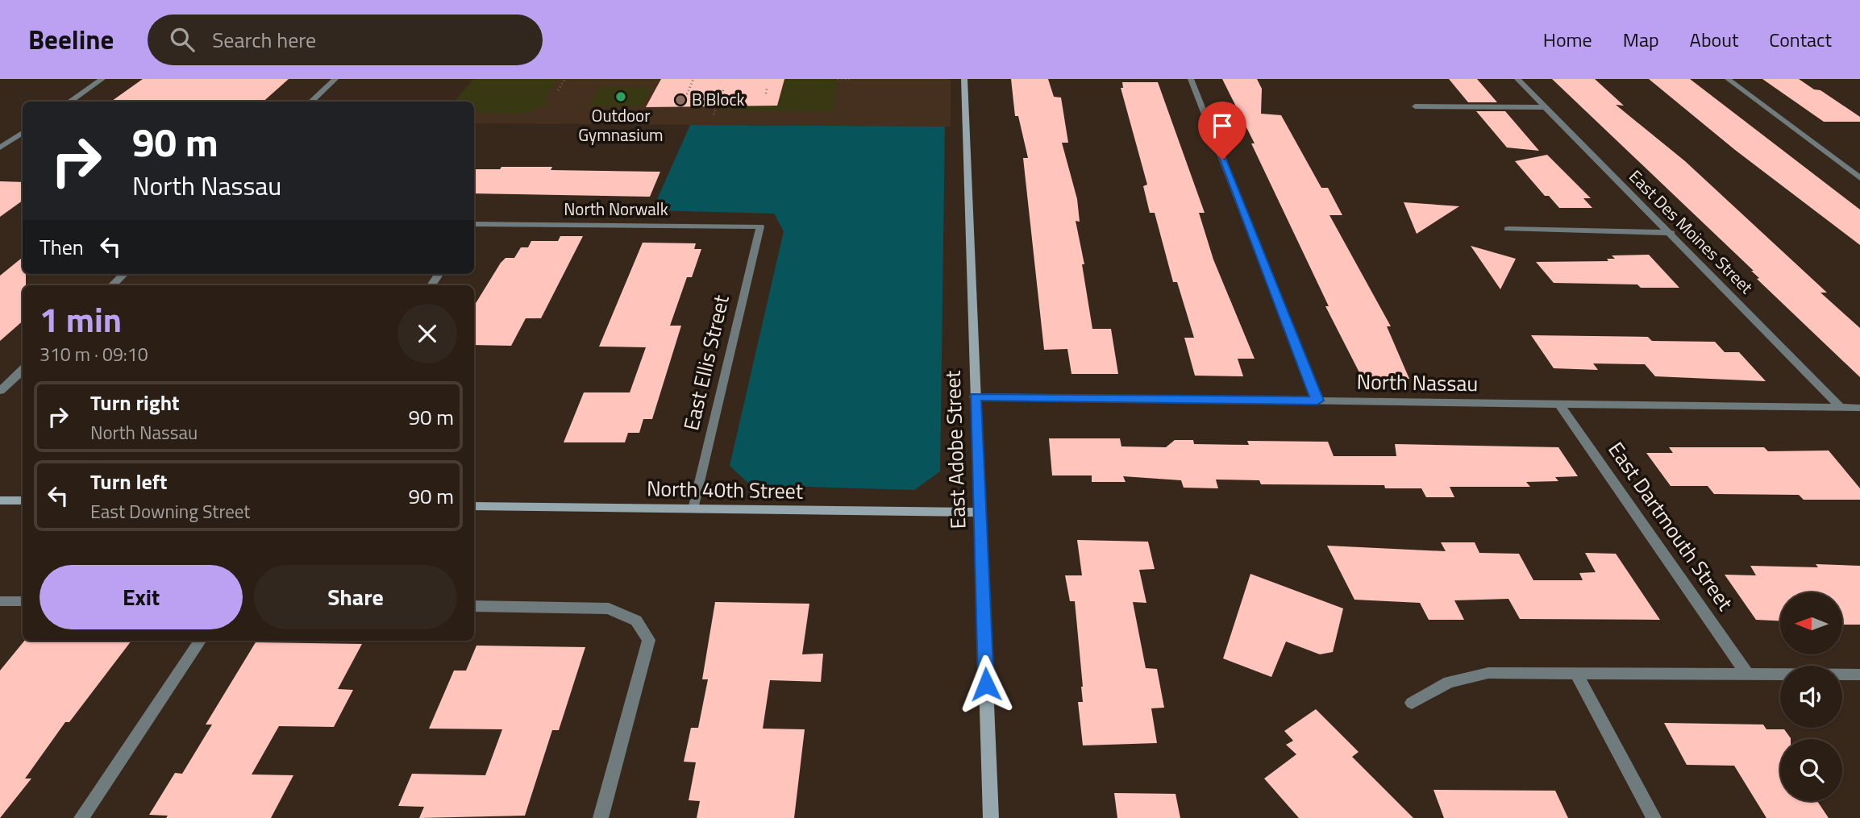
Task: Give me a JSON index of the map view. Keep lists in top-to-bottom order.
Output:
{
  "streets": {
    "street": [
      "North Norwalk",
      "East Des Moines Street",
      "East Ellis Street",
      "North Nassau",
      "East Adobe Street",
      "North 40th Street",
      "East Dartmouth Street"
    ]
  },
  "crossings": [
    ["North Norwalk", "East Ellis Street"],
    ["East Des Moines Street", "North Nassau"],
    ["East Ellis Street", "North 40th Street"],
    ["North Nassau", "East Adobe Street"],
    ["North Nassau", "East Dartmouth Street"],
    ["East Adobe Street", "North 40th Street"]
  ],
  "places": ["Outdoor Gymnasium", "B Block"],
  "north": "left",
  "page": {
    "header": "Beeline",
    "search": "Search here",
    "nav": [
      "Home",
      "Map",
      "About",
      "Contact"
    ],
    "turn": ["90 m", "North Nassau"],
    "then": "Then",
    "heading": ["1 min", "310 m · 09:10"],
    "list": [
      {
        "name": "Turn right",
        "note": "North Nassau",
        "value": "90 m"
      },
      {
        "name": "Turn left",
        "note": "East Downing Street",
        "value": "90 m"
      }
    ],
    "buttons": ["Exit", "Share"]
  }
}
